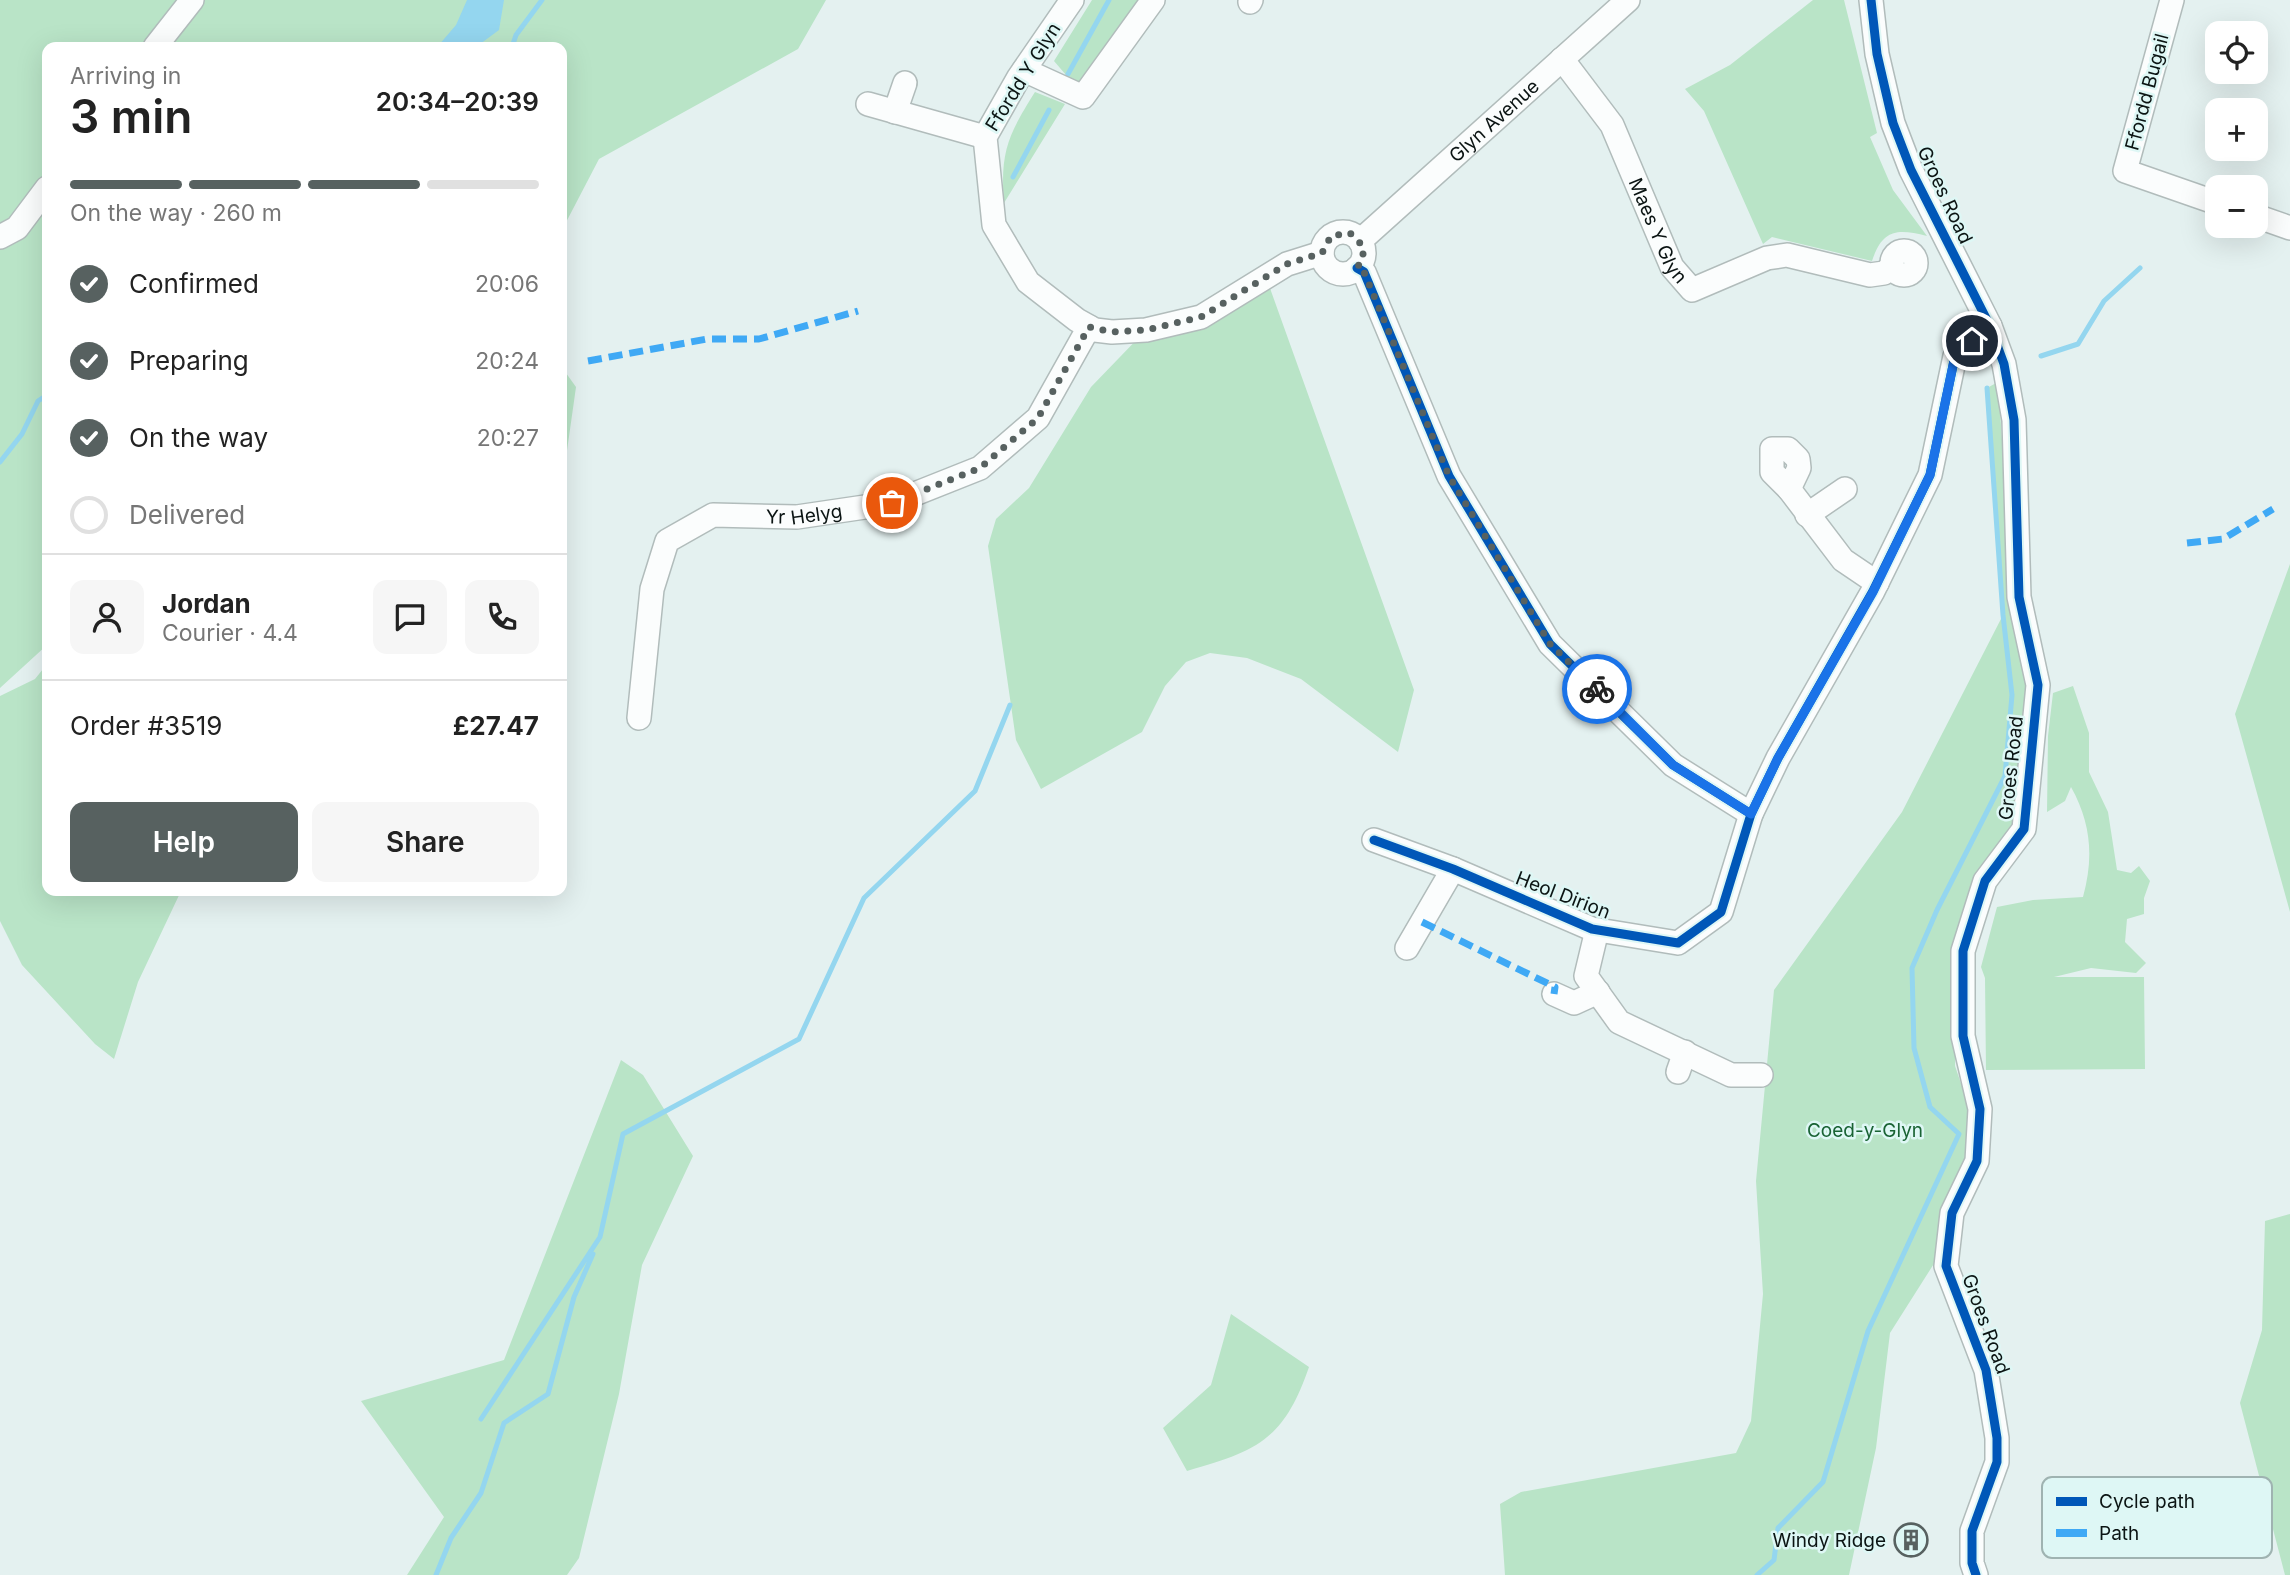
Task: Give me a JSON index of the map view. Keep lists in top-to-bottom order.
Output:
{
  "streets": {
    "street": [
      "Ffordd Y Glyn",
      "Ffordd Bugail",
      "Glyn Avenue",
      "Groes Road",
      "Maes Y Glyn",
      "Yr Helyg",
      "Heol Dirion"
    ]
  },
  "crossings": [
    ["Ffordd Y Glyn", "Glyn Avenue"],
    ["Ffordd Y Glyn", "Yr Helyg"],
    ["Glyn Avenue", "Maes Y Glyn"],
    ["Groes Road", "Heol Dirion"]
  ],
  "parks": ["Coed-y-Glyn"],
  "places": {
    "building": ["Windy Ridge"]
  },
  "legend": ["Cycle path", "Path"],
  "page": {
    "map_buttons": ["+", "−"],
    "heading": ["3 min", "Arriving in", "20:34–20:39"],
    "panel": [
      "Jordan",
      "Courier · 4.4",
      "Order #3519",
      "£27.47"
    ],
    "bar": "On the way · 260 m",
    "list": [
      ["Confirmed", "20:06"],
      ["Preparing", "20:24"],
      ["On the way", "20:27"],
      "Delivered"
    ],
    "buttons": ["Help", "Share"]
  }
}
